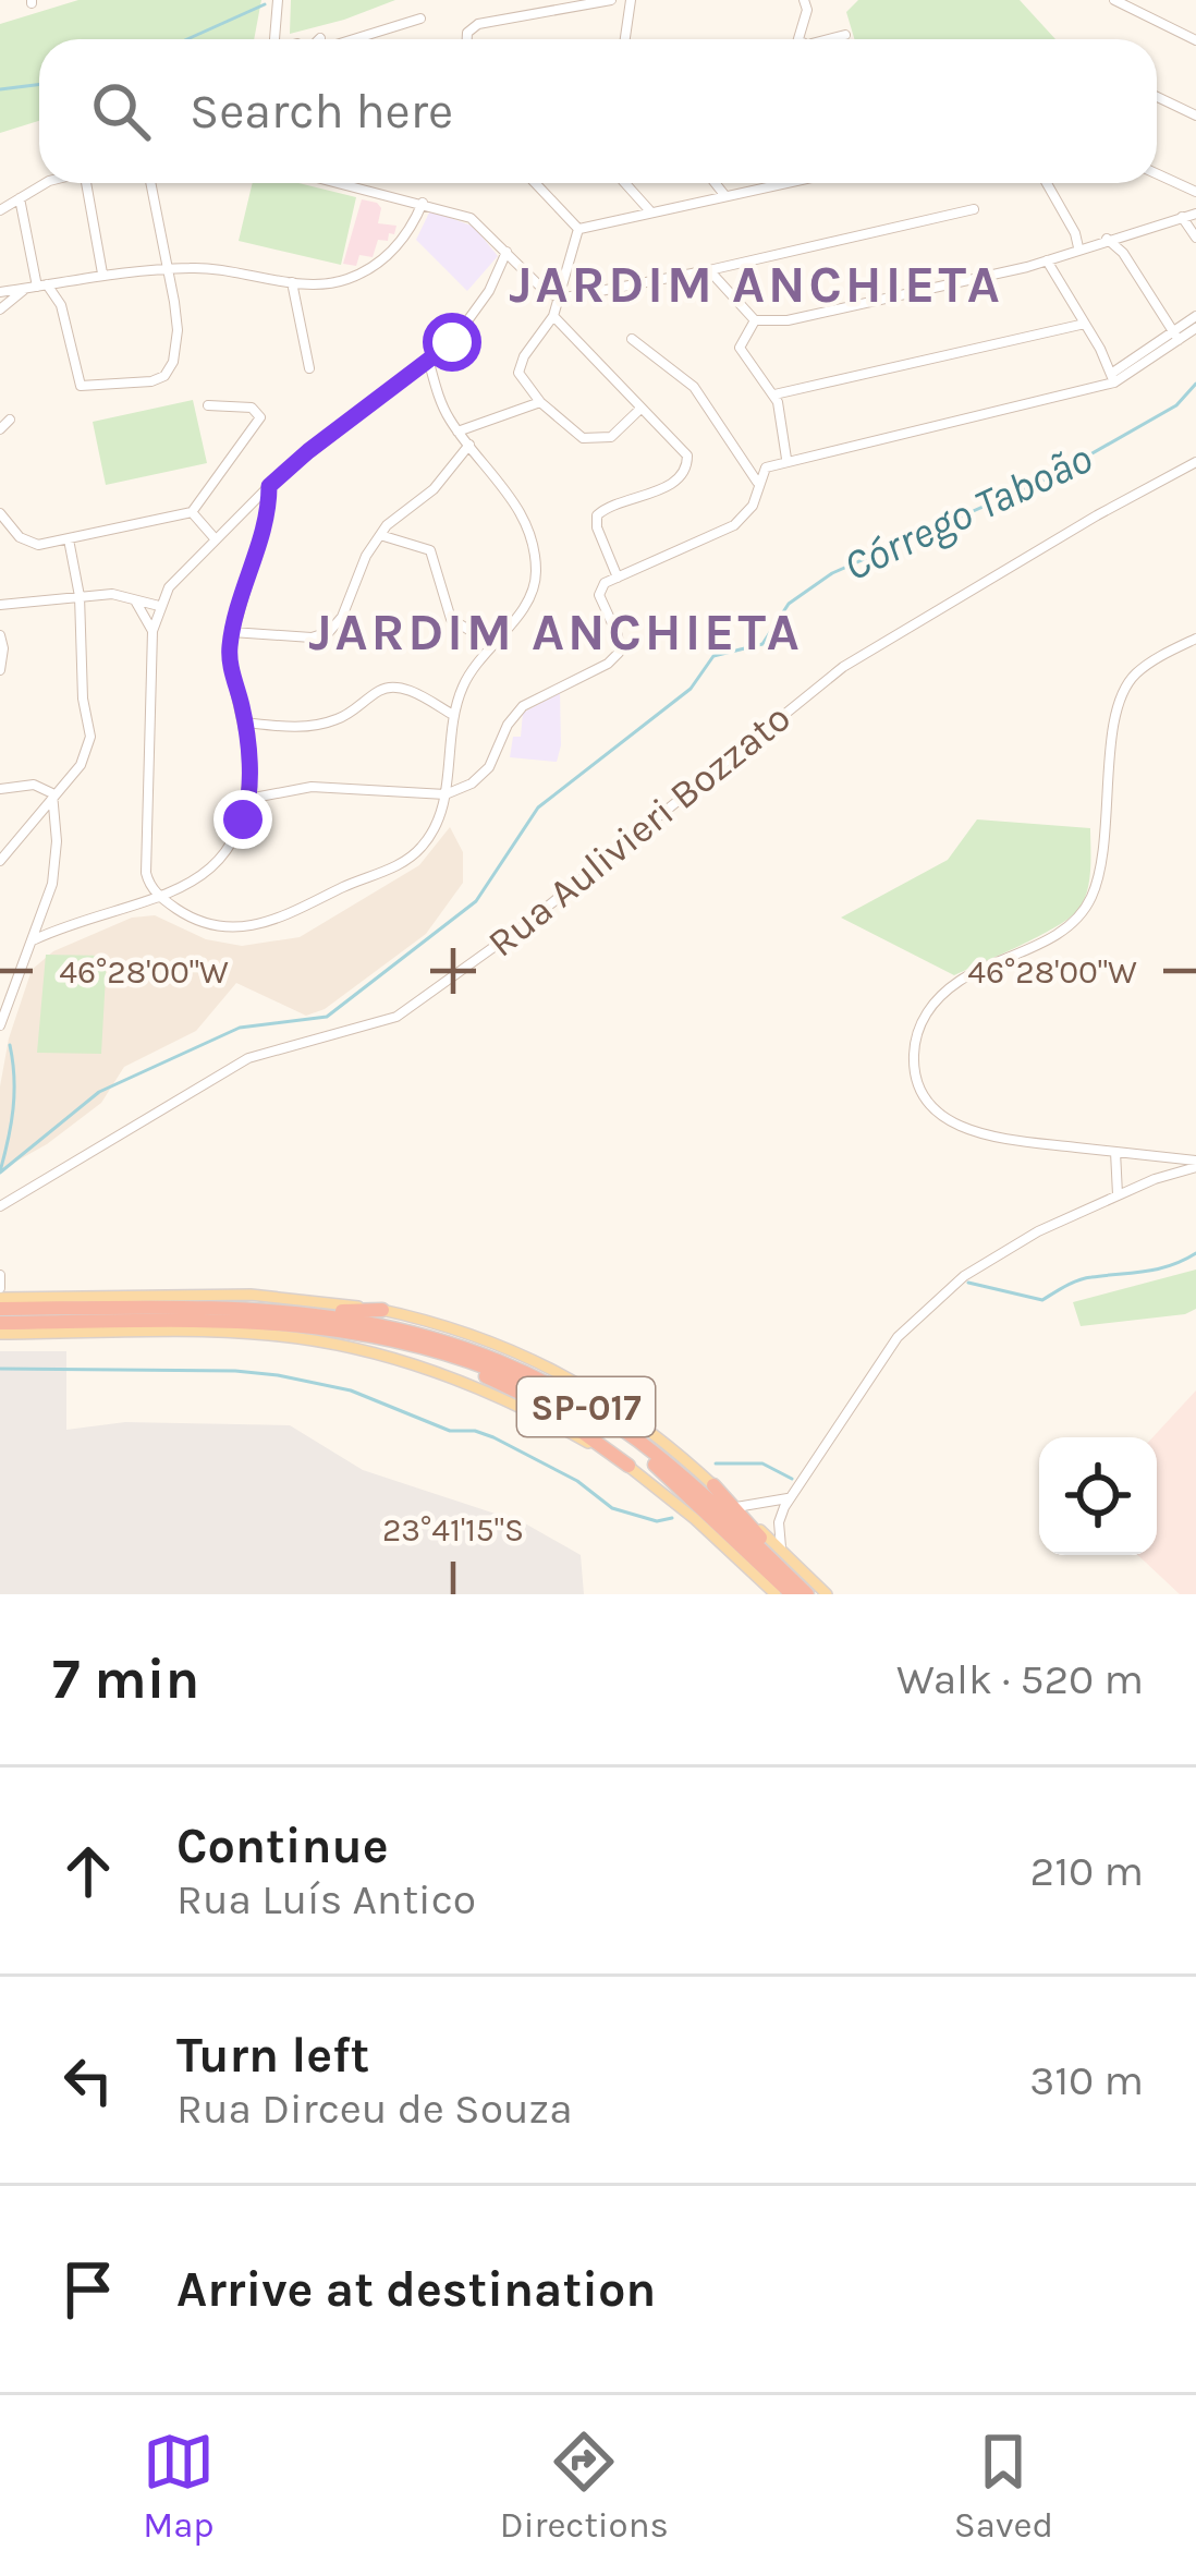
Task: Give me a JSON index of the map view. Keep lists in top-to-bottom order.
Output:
{
  "streets": {
    "highway": ["SP-017"],
    "street": ["Rua Aulivieri Bozzato"]
  },
  "districts": ["JARDIM ANCHIETA", "JARDIM ANCHIETA"],
  "water": ["Córrego Taboão"],
  "page": {
    "search": "Search here",
    "heading": ["7 min", "Walk · 520 m"],
    "list": [
      ["Continue", "Rua Luís Antico", "210 m"],
      ["Turn left", "Rua Dirceu de Souza", "310 m"],
      "Arrive at destination"
    ],
    "nav": ["Map", "Directions", "Saved"]
  },
  "coordinates": ["46°28'00\"W", "23°41'15\"S"]
}
